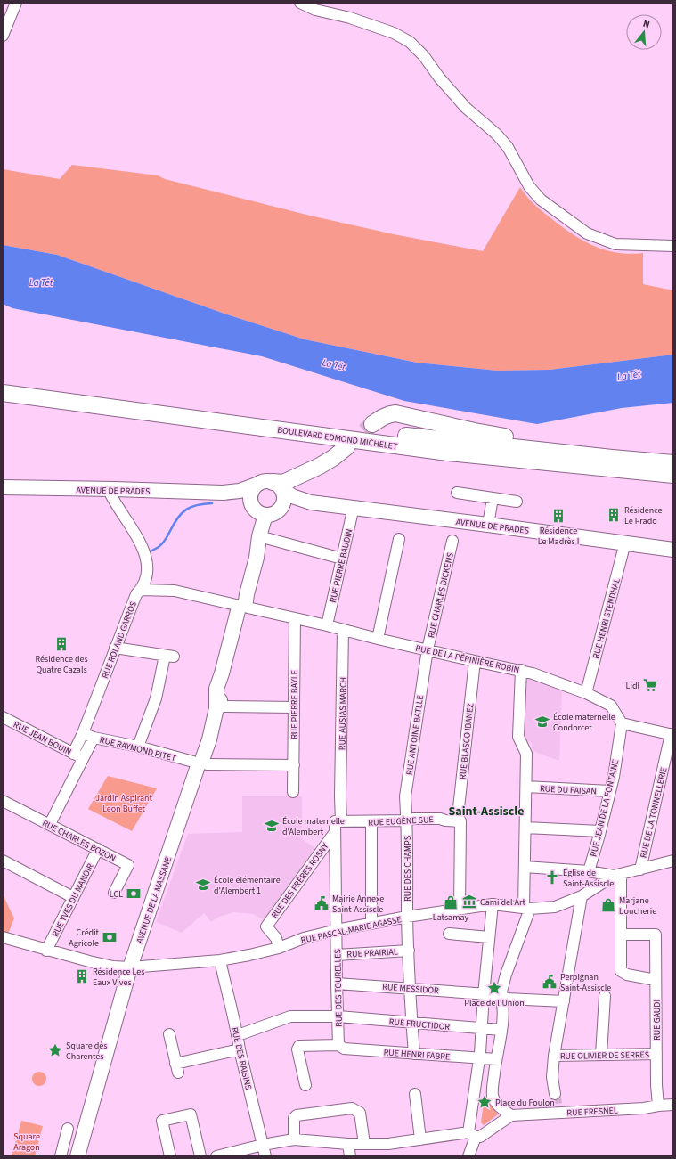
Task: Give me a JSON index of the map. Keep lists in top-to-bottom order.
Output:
{
  "streets": {
    "highway": ["BOULEVARD EDMOND MICHELET"],
    "main road": ["AVENUE DE PRADES", "AVENUE DE LA MASSANE"],
    "street": [
      "RUE PIERRE BAUDIN",
      "RUE CHARLES DICKENS",
      "RUE HENRI STENDHAL",
      "RUE ROLAND GARROS",
      "RUE DE LA PÉPINIÈRE ROBIN",
      "RUE PIERRE BAYLE",
      "RUE AUSIAS MARCH",
      "RUE ANTOINE BATLLE",
      "RUE JEAN BOUIN",
      "RUE BLASCO IBANEZ",
      "RUE RAYMOND PITET",
      "RUE DU FAISAN",
      "RUE JEAN DE LA FONTAINE",
      "RUE DE LA TONNELLERIE",
      "RUE EUGÈNE SUE",
      "RUE CHARLES BOZON",
      "RUE DES CHAMPS",
      "RUE DES FRÈRES ROSNY",
      "RUE YVES DU MANOIR",
      "RUE PASCAL-MARIE AGASSE",
      "RUE PRAIRIAL",
      "RUE DES TOURELLES",
      "RUE MESSIDOR",
      "RUE GAUDI",
      "RUE FRUCTIDOR",
      "RUE HENRI FABRE",
      "RUE OLIVIER DE SERRES",
      "RUE DES RAISINS",
      "RUE FRESNEL"
    ]
  },
  "crossings": [
    ["AVENUE DE PRADES", "RUE PIERRE BAUDIN"],
    ["AVENUE DE PRADES", "RUE HENRI STENDHAL"],
    ["AVENUE DE PRADES", "RUE ROLAND GARROS"],
    ["AVENUE DE PRADES", "AVENUE DE LA MASSANE"],
    ["RUE PIERRE BAUDIN", "RUE DE LA PÉPINIÈRE ROBIN"],
    ["RUE CHARLES DICKENS", "RUE DE LA PÉPINIÈRE ROBIN"],
    ["RUE CHARLES DICKENS", "RUE ANTOINE BATLLE"],
    ["RUE HENRI STENDHAL", "RUE DE LA PÉPINIÈRE ROBIN"],
    ["RUE ROLAND GARROS", "RUE DE LA PÉPINIÈRE ROBIN"],
    ["RUE ROLAND GARROS", "RUE JEAN BOUIN"],
    ["RUE ROLAND GARROS", "RUE RAYMOND PITET"],
    ["RUE DE LA PÉPINIÈRE ROBIN", "RUE PIERRE BAYLE"],
    ["RUE DE LA PÉPINIÈRE ROBIN", "RUE AUSIAS MARCH"],
    ["RUE DE LA PÉPINIÈRE ROBIN", "RUE ANTOINE BATLLE"],
    ["RUE DE LA PÉPINIÈRE ROBIN", "RUE BLASCO IBANEZ"],
    ["RUE DE LA PÉPINIÈRE ROBIN", "RUE JEAN DE LA FONTAINE"],
    ["RUE DE LA PÉPINIÈRE ROBIN", "AVENUE DE LA MASSANE"],
    ["RUE PIERRE BAYLE", "RUE RAYMOND PITET"],
    ["RUE AUSIAS MARCH", "RUE EUGÈNE SUE"],
    ["RUE ANTOINE BATLLE", "RUE EUGÈNE SUE"],
    ["RUE ANTOINE BATLLE", "RUE DES CHAMPS"],
    ["RUE BLASCO IBANEZ", "RUE EUGÈNE SUE"],
    ["RUE BLASCO IBANEZ", "RUE PASCAL-MARIE AGASSE"],
    ["RUE RAYMOND PITET", "AVENUE DE LA MASSANE"],
    ["RUE DU FAISAN", "RUE JEAN DE LA FONTAINE"],
    ["RUE DE LA TONNELLERIE", "RUE PASCAL-MARIE AGASSE"],
    ["RUE EUGÈNE SUE", "RUE DES CHAMPS"],
    ["RUE CHARLES BOZON", "RUE YVES DU MANOIR"],
    ["RUE DES CHAMPS", "RUE PASCAL-MARIE AGASSE"],
    ["RUE DES CHAMPS", "RUE PRAIRIAL"],
    ["RUE DES CHAMPS", "RUE MESSIDOR"],
    ["RUE DES CHAMPS", "RUE FRUCTIDOR"],
    ["RUE DES CHAMPS", "RUE HENRI FABRE"],
    ["RUE DES FRÈRES ROSNY", "RUE PASCAL-MARIE AGASSE"],
    ["RUE DES FRÈRES ROSNY", "RUE DES TOURELLES"],
    ["RUE YVES DU MANOIR", "RUE PASCAL-MARIE AGASSE"],
    ["AVENUE DE LA MASSANE", "RUE PASCAL-MARIE AGASSE"],
    ["RUE PASCAL-MARIE AGASSE", "RUE DES TOURELLES"],
    ["RUE PASCAL-MARIE AGASSE", "RUE DES RAISINS"],
    ["RUE PRAIRIAL", "RUE DES TOURELLES"],
    ["RUE DES TOURELLES", "RUE MESSIDOR"],
    ["RUE DES TOURELLES", "RUE FRUCTIDOR"],
    ["RUE DES TOURELLES", "RUE HENRI FABRE"],
    ["RUE GAUDI", "RUE OLIVIER DE SERRES"],
    ["RUE GAUDI", "RUE FRESNEL"],
    ["RUE FRUCTIDOR", "RUE DES RAISINS"]
  ],
  "districts": ["Saint-Assiscle"],
  "water": ["La Têt"],
  "parks": ["Jardin Aspirant Leon Buffet", "Square Aragon"],
  "places": {
    "building": [
      "Résidence Le Prado",
      "Résidence Le Madrès I",
      "Résidence des Quatre Cazals",
      "Résidence Les Eaux Vives"
    ],
    "supermarket": ["Lidl"],
    "school or university": ["École maternelle Condorcet", "École maternelle d'Alembert", "École élémentaire d'Alembert 1"],
    "church": ["Église de Saint-Assiscle"],
    "bank": ["LCL", "Crédit Agricole"],
    "museum": ["Cami del Art"],
    "shop": ["Latsamay", "Marjane boucherie"],
    "public building": ["Mairie Annexe Saint-Assiscle", "Perpignan Saint-Assiscle"],
    "place": ["Place de l'Union", "Square des Charentes", "Place du Foulon"]
  },
  "north": "top"
}
